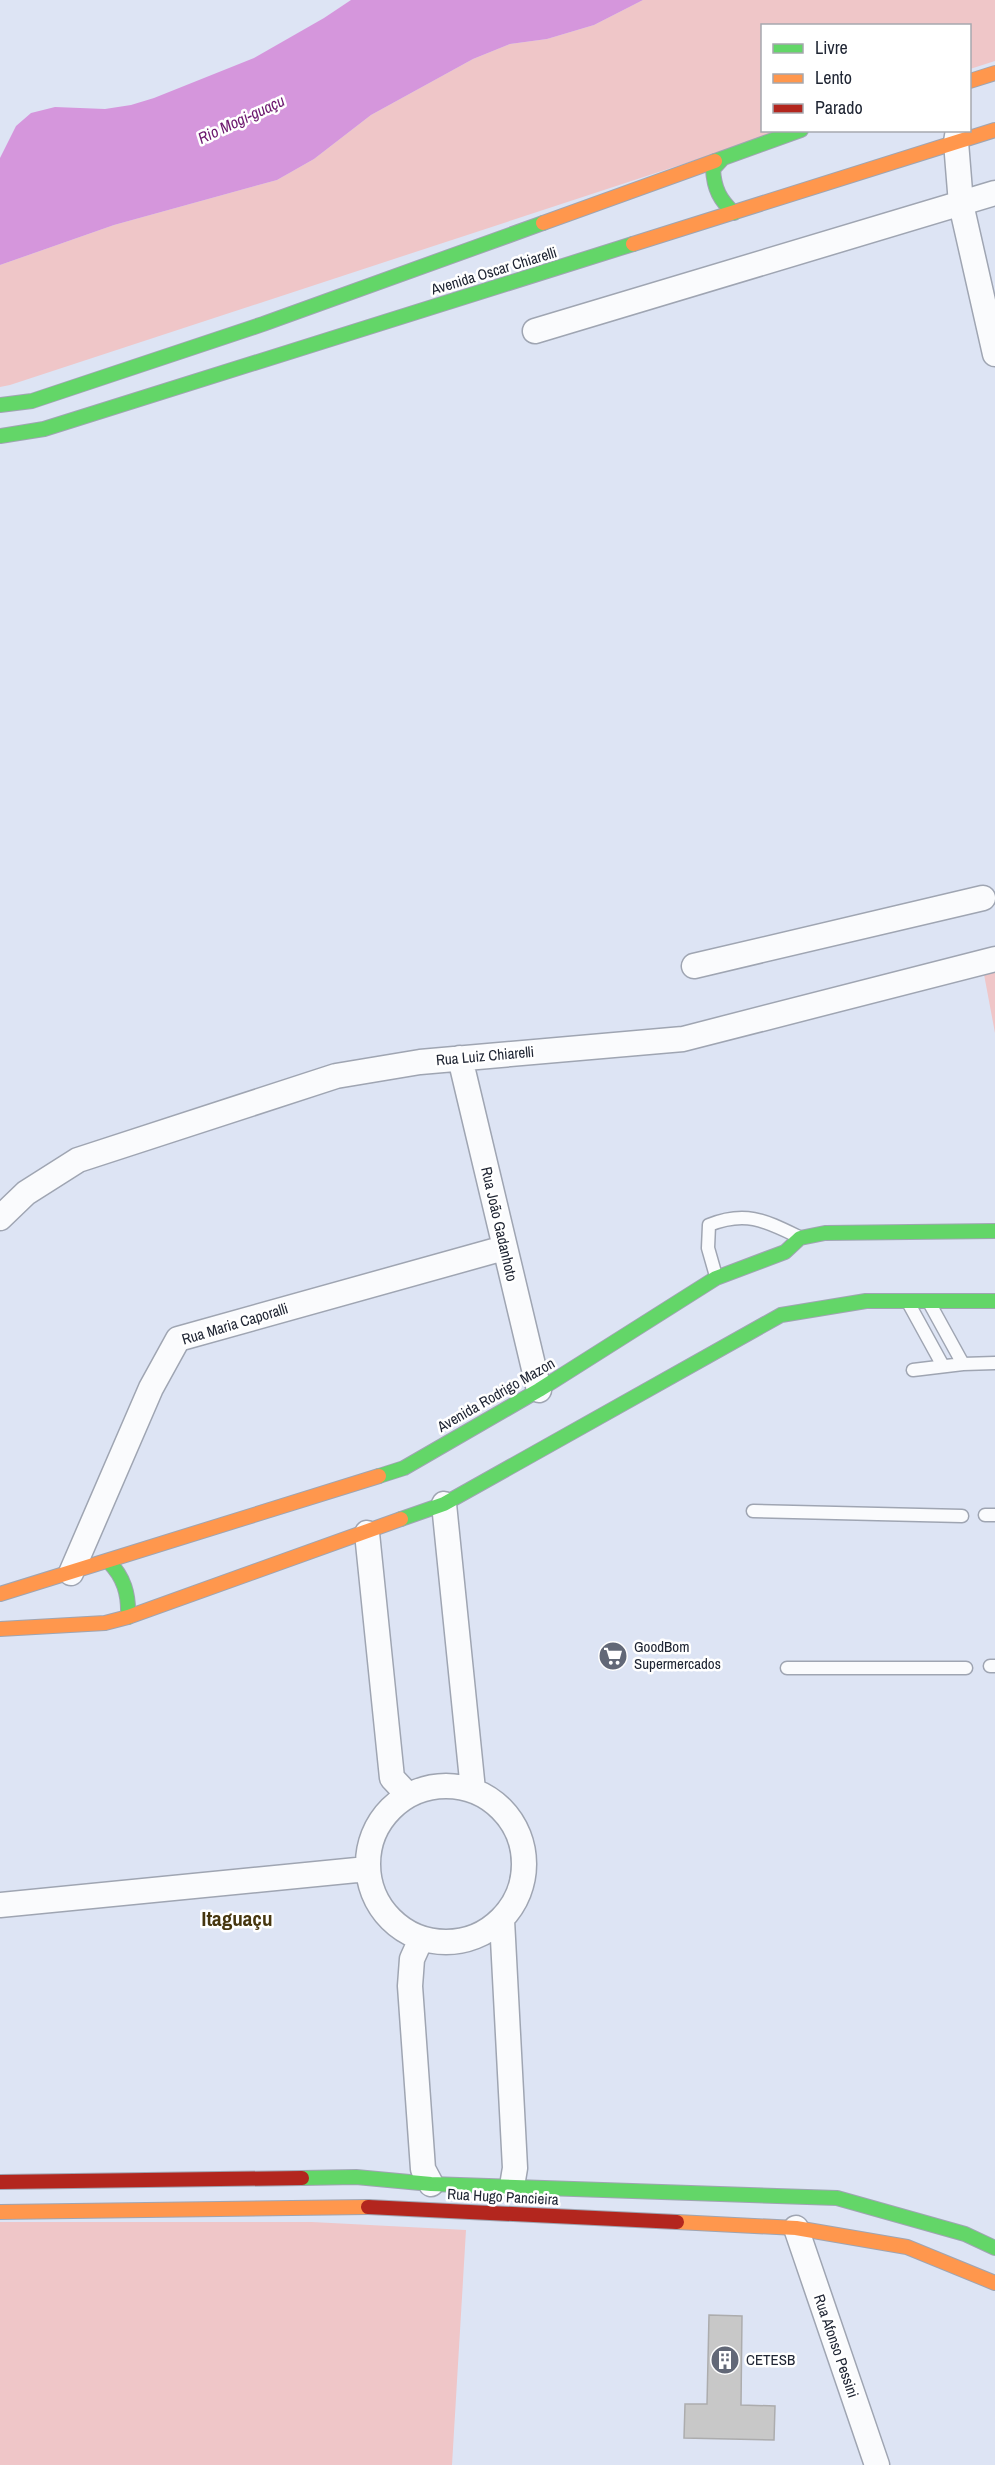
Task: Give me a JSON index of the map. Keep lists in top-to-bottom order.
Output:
{
  "streets": {
    "street": [
      "Avenida Oscar Chiarelli",
      "Rua Luiz Chiarelli",
      "Rua João Gadanhoto",
      "Rua Maria Caporalli",
      "Avenida Rodrigo Mazon",
      "Rua Hugo Pancieira",
      "Rua Afonso Pessini"
    ]
  },
  "crossings": [
    ["Rua Luiz Chiarelli", "Rua João Gadanhoto"],
    ["Rua João Gadanhoto", "Rua Maria Caporalli"],
    ["Rua João Gadanhoto", "Avenida Rodrigo Mazon"],
    ["Rua Maria Caporalli", "Avenida Rodrigo Mazon"],
    ["Rua Hugo Pancieira", "Rua Afonso Pessini"]
  ],
  "districts": ["Itaguaçu"],
  "water": ["Rio Mogi-guaçu"],
  "places": {
    "supermarket": ["GoodBom Supermercados"],
    "building": ["CETESB"]
  },
  "legend": ["Livre", "Lento", "Parado"]
}
